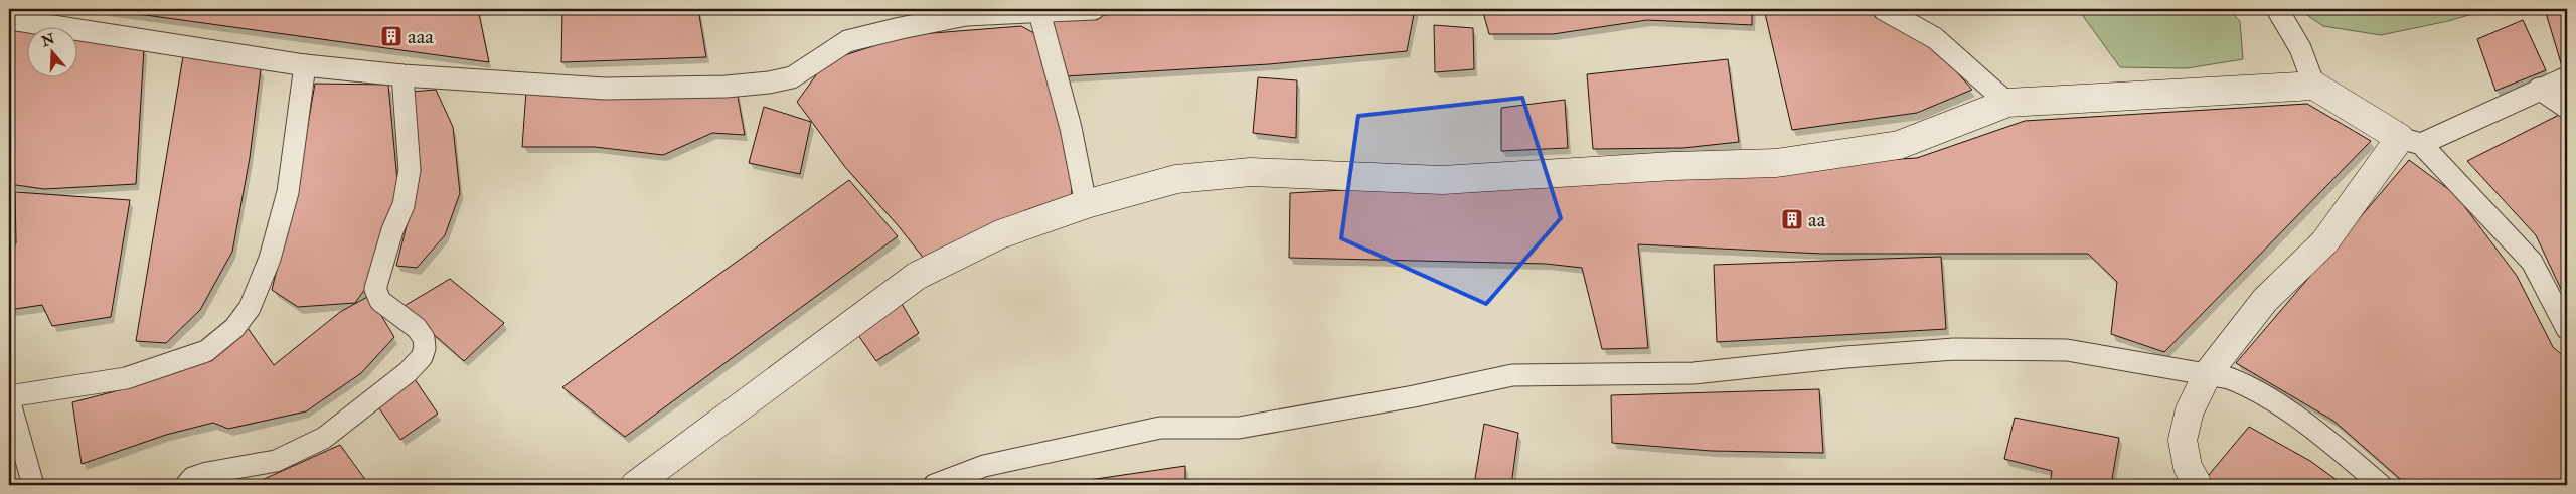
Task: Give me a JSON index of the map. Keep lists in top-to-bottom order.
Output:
{
  "places": {
    "building": ["aaa", "aa"]
  },
  "north": "top"
}
